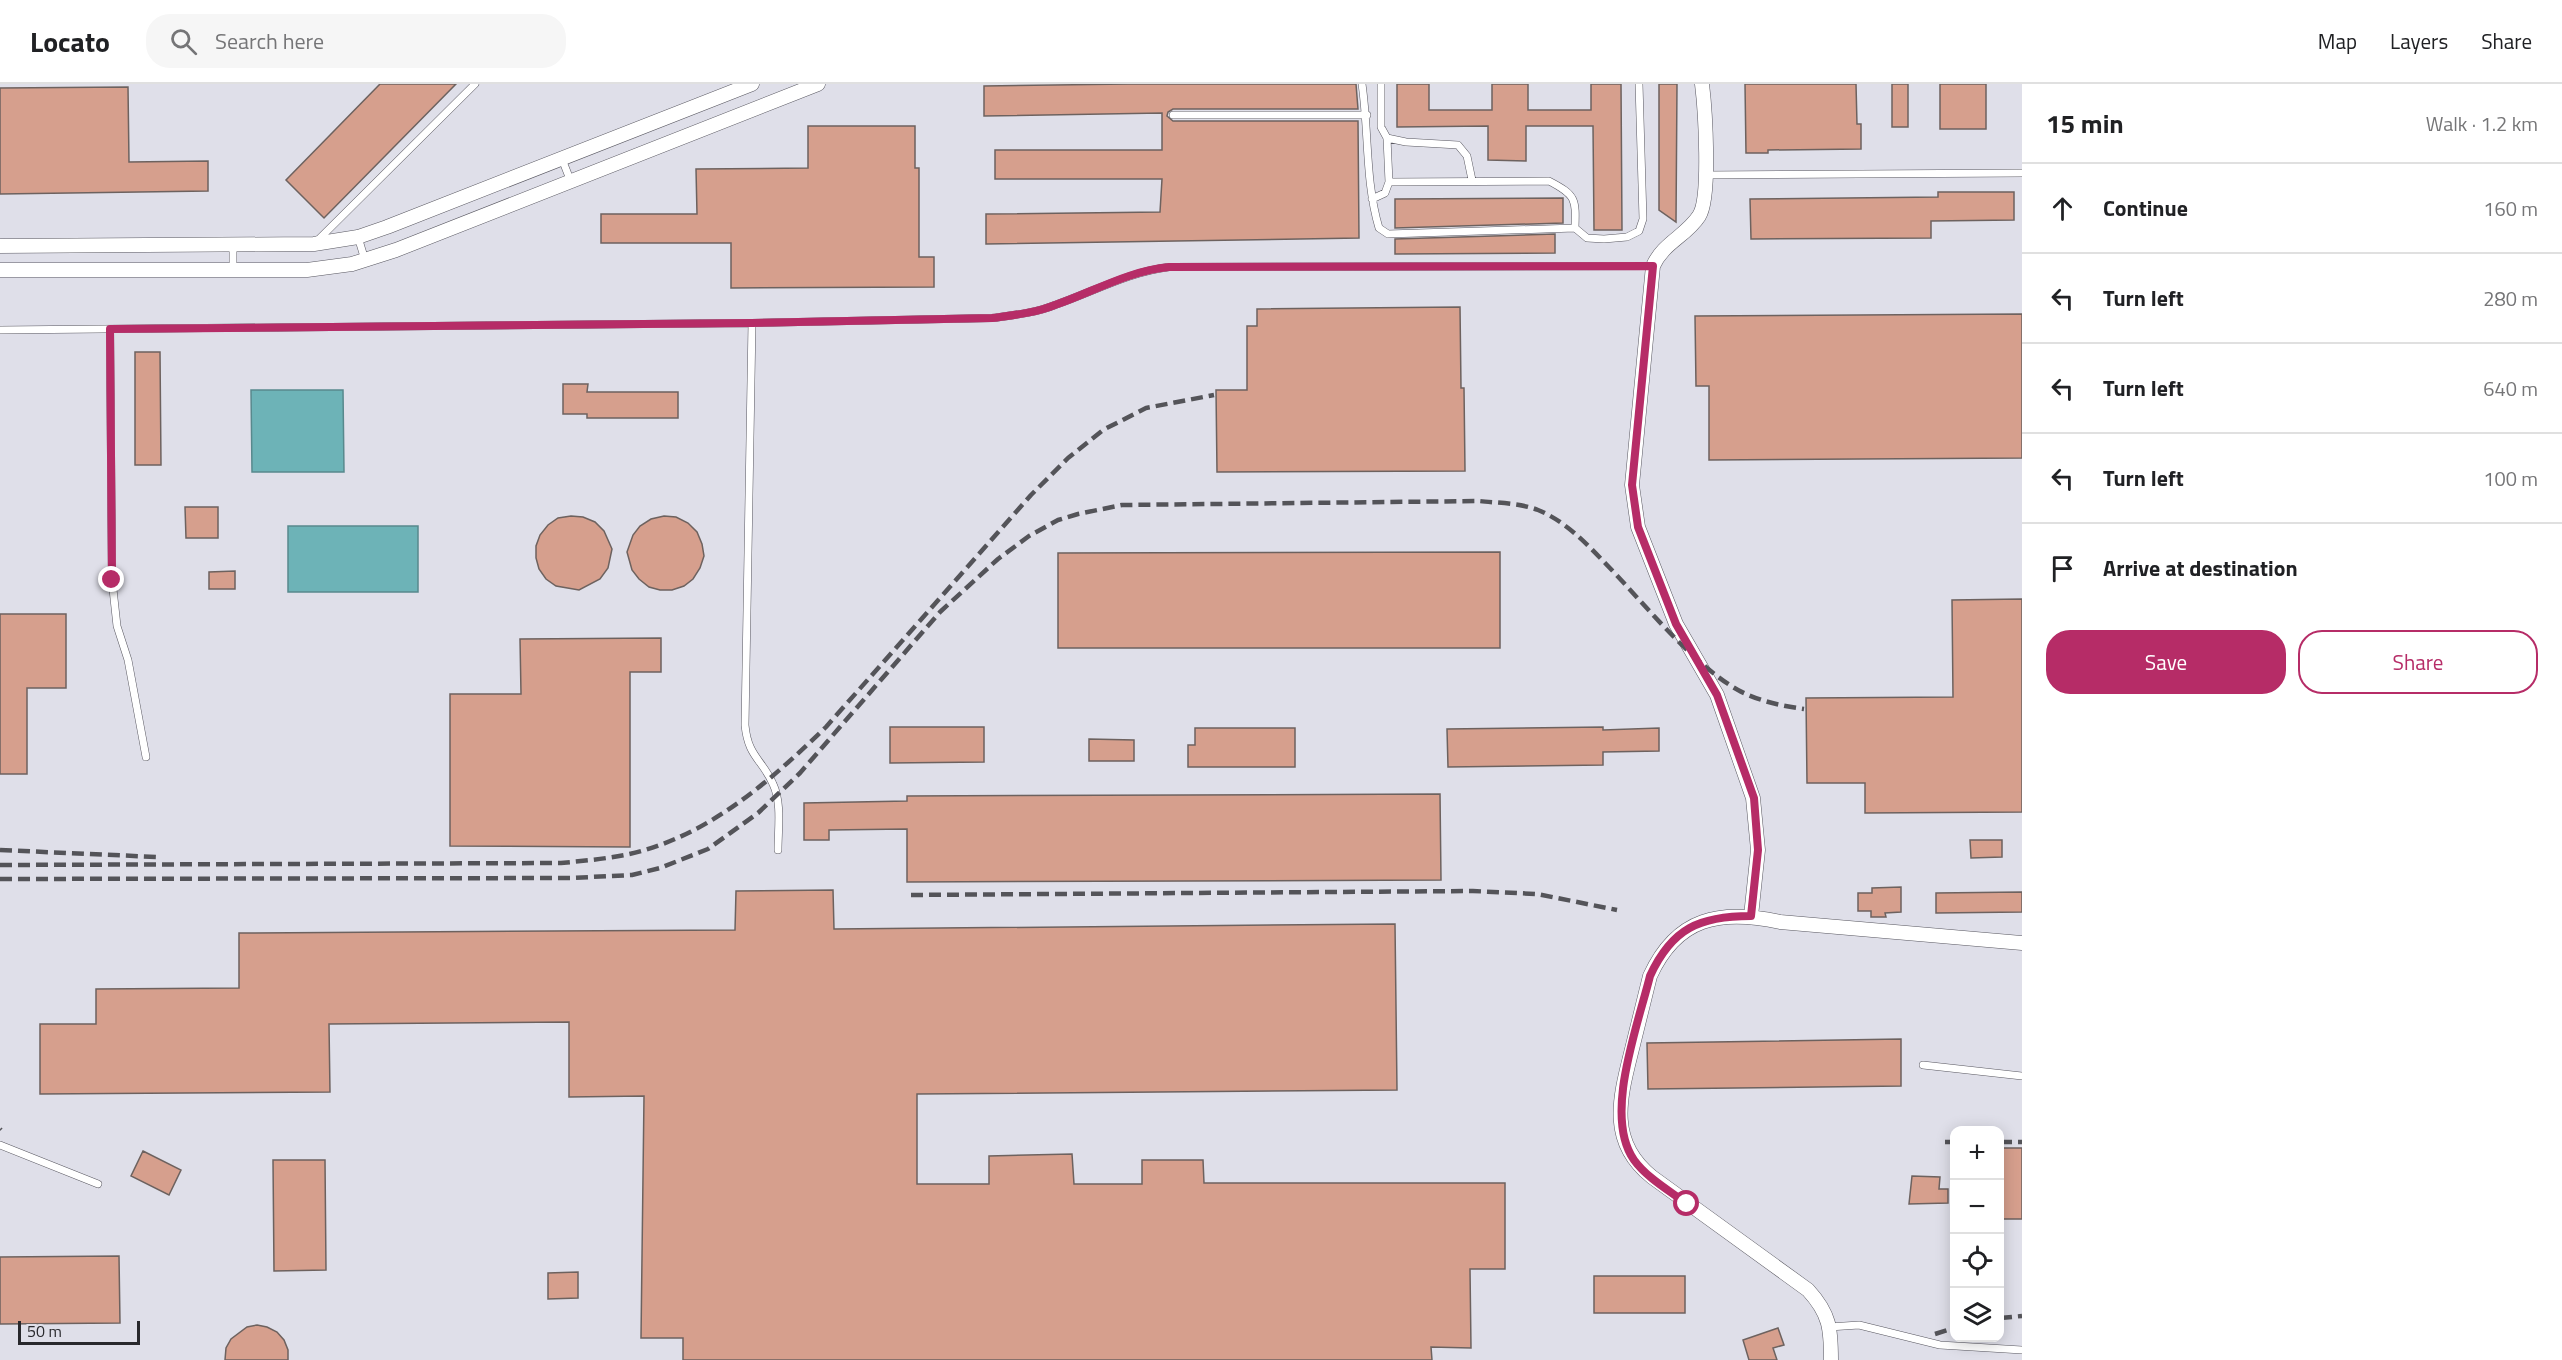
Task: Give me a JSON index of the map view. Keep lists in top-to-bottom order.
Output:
{
  "scale_bar": "50 m",
  "page": {
    "header": "Locato",
    "search": "Search here",
    "nav": ["Map", "Layers", "Share"],
    "heading": ["15 min", "Walk · 1.2 km"],
    "list": [
      ["Continue", "160 m"],
      ["Turn left", "280 m"],
      ["Turn left", "640 m"],
      ["Turn left", "100 m"],
      "Arrive at destination"
    ],
    "buttons": ["Save", "Share"],
    "map_buttons": ["+", "−"],
    "scale": "50 m"
  }
}
